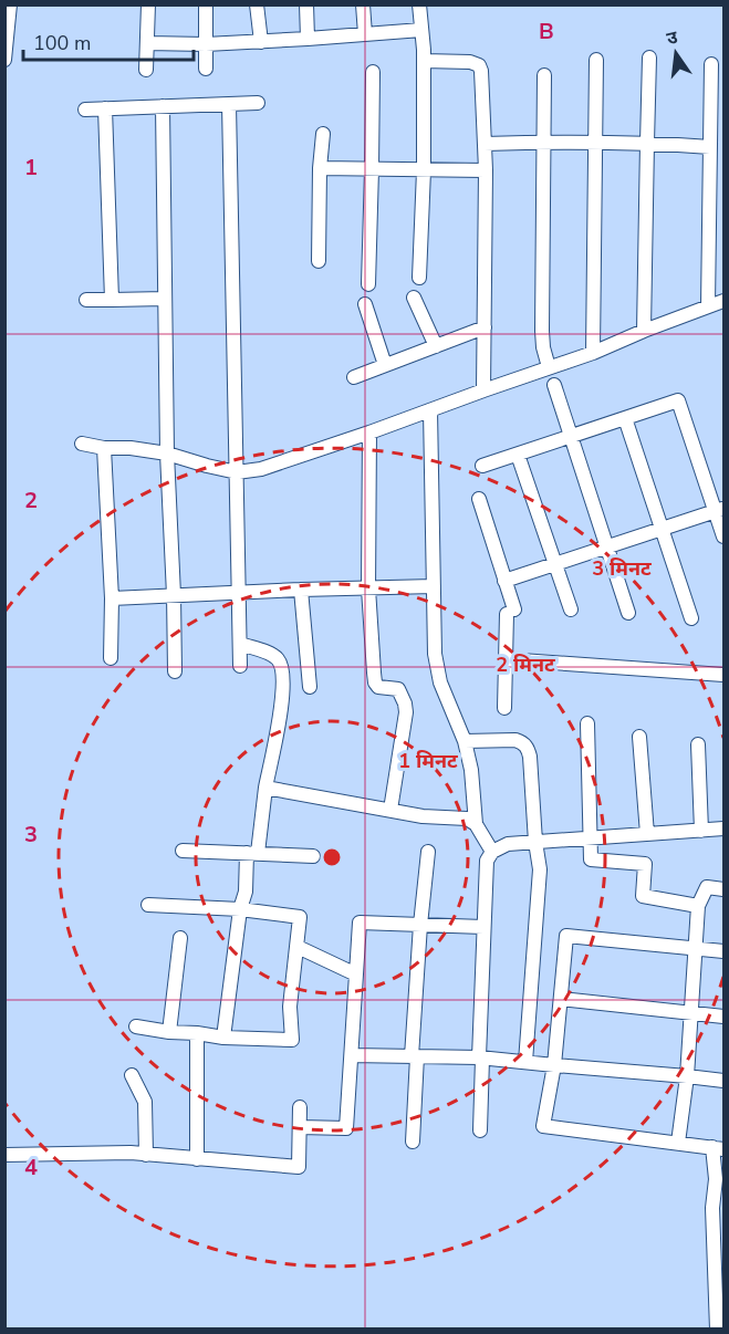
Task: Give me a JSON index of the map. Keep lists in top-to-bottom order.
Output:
{
  "scale_bar": "100 m",
  "north": "top",
  "grid": {
    "columns": ["B"],
    "rows": [
      "1",
      "2",
      "3",
      "4"
    ]
  },
  "rings": ["3 मिनट", "2 मिनट", "1 मिनट"]
}
